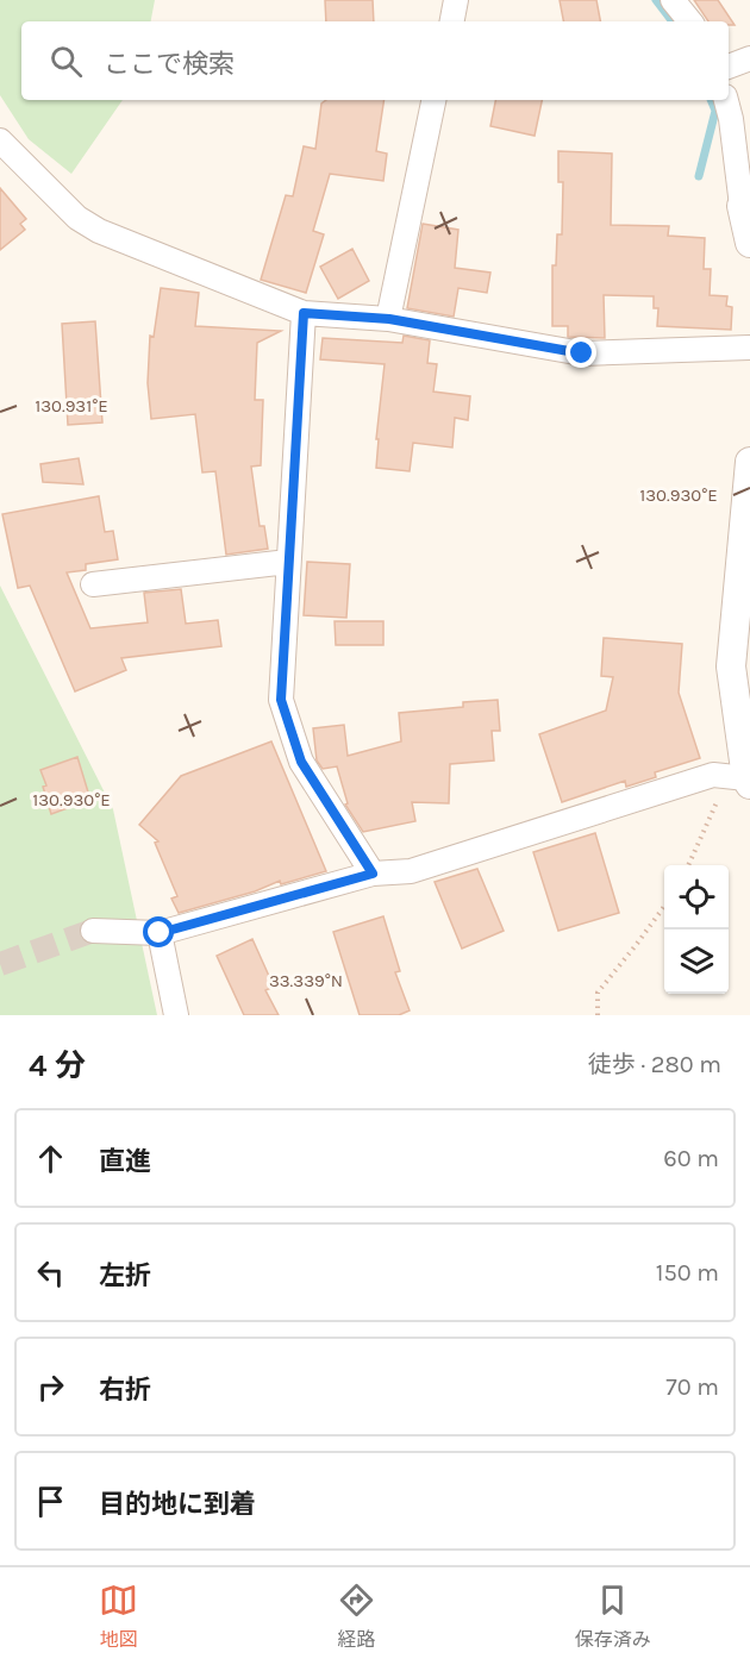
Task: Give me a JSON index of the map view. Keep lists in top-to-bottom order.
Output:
{
  "page": {
    "search": "ここで検索",
    "heading": ["4 分", "徒歩 · 280 m"],
    "list": [
      ["直進", "60 m"],
      ["左折", "150 m"],
      ["右折", "70 m"],
      "目的地に到着"
    ],
    "nav": ["地図", "経路", "保存済み"]
  },
  "coordinates": ["130.931°E", "130.930°E", "33.339°N"]
}
